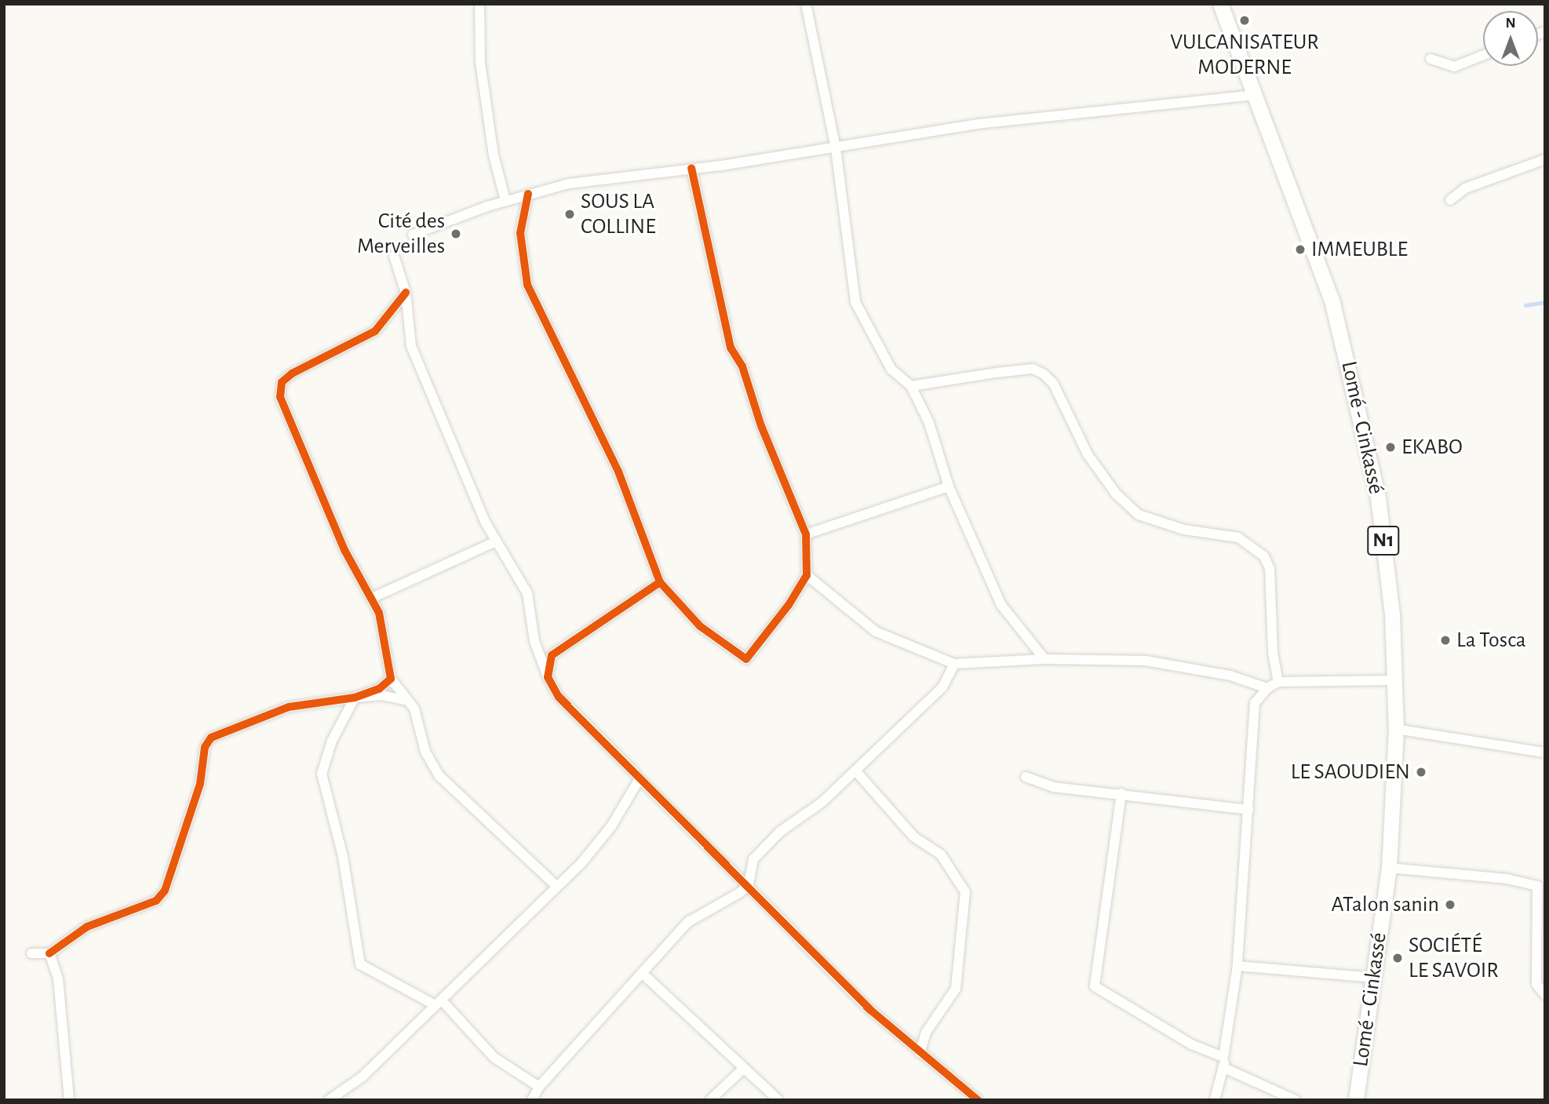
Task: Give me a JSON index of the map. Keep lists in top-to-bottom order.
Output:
{
  "streets": {
    "highway": ["Lomé - Cinkassé", "N1"]
  },
  "places": [
    "VULCANISATEUR MODERNE",
    "SOUS LA COLLINE",
    "Cité des Merveilles",
    "IMMEUBLE",
    "EKABO",
    "La Tosca",
    "LE SAOUDIEN",
    "ATalon sanin",
    "SOCIÉTÉ LE SAVOIR"
  ],
  "north": "top"
}
